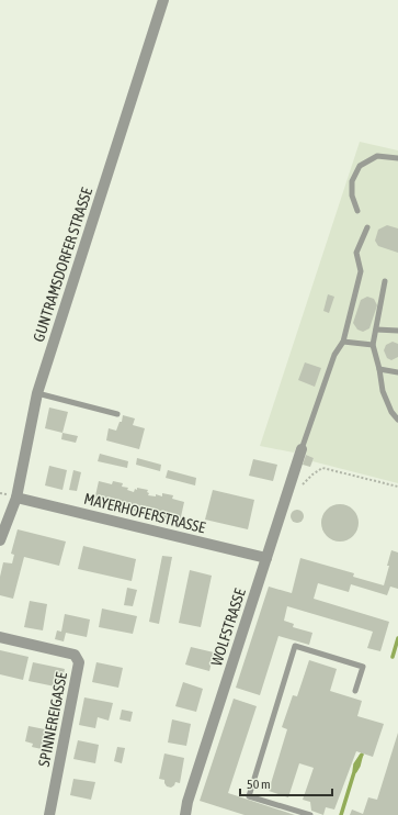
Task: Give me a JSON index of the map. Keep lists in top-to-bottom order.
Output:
{
  "streets": {
    "street": [
      "GUNTRAMSDORFER STRASSE",
      "MAYERHOFERSTRASSE",
      "WOLFSTRASSE",
      "SPINNEREIGASSE"
    ]
  },
  "crossings": [
    ["GUNTRAMSDORFER STRASSE", "MAYERHOFERSTRASSE"],
    ["MAYERHOFERSTRASSE", "WOLFSTRASSE"]
  ],
  "scale_bar": "50 m"
}
